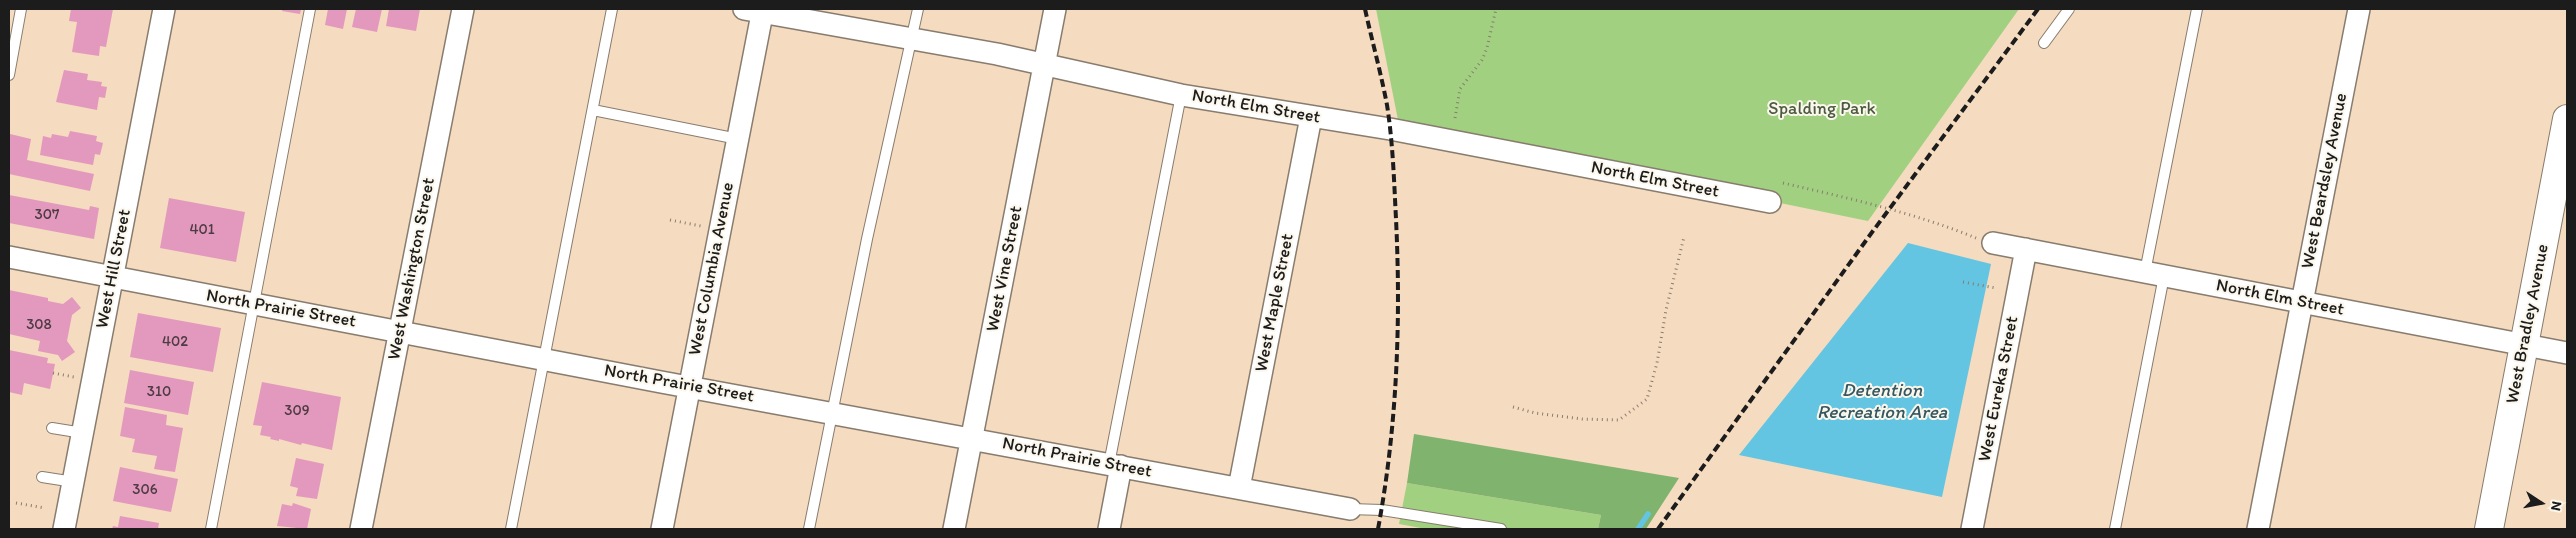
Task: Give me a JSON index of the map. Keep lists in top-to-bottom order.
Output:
{
  "streets": {
    "main road": ["West Bradley Avenue"],
    "street": [
      "North Elm Street",
      "West Beardsley Avenue",
      "West Hill Street",
      "West Washington Street",
      "West Columbia Avenue",
      "West Vine Street",
      "West Maple Street",
      "North Prairie Street",
      "West Eureka Street"
    ]
  },
  "crossings": [
    ["North Elm Street", "West Beardsley Avenue"],
    ["North Elm Street", "West Columbia Avenue"],
    ["North Elm Street", "West Vine Street"],
    ["North Elm Street", "West Maple Street"],
    ["North Elm Street", "West Bradley Avenue"],
    ["North Elm Street", "West Eureka Street"],
    ["West Hill Street", "North Prairie Street"],
    ["West Washington Street", "North Prairie Street"],
    ["West Columbia Avenue", "North Prairie Street"],
    ["West Vine Street", "North Prairie Street"],
    ["West Maple Street", "North Prairie Street"]
  ],
  "water": ["Detention Recreation Area"],
  "parks": ["Spalding Park"],
  "house_numbers": [
    "307",
    "401",
    "308",
    "402",
    "310",
    "309",
    "306"
  ],
  "north": "right"
}
